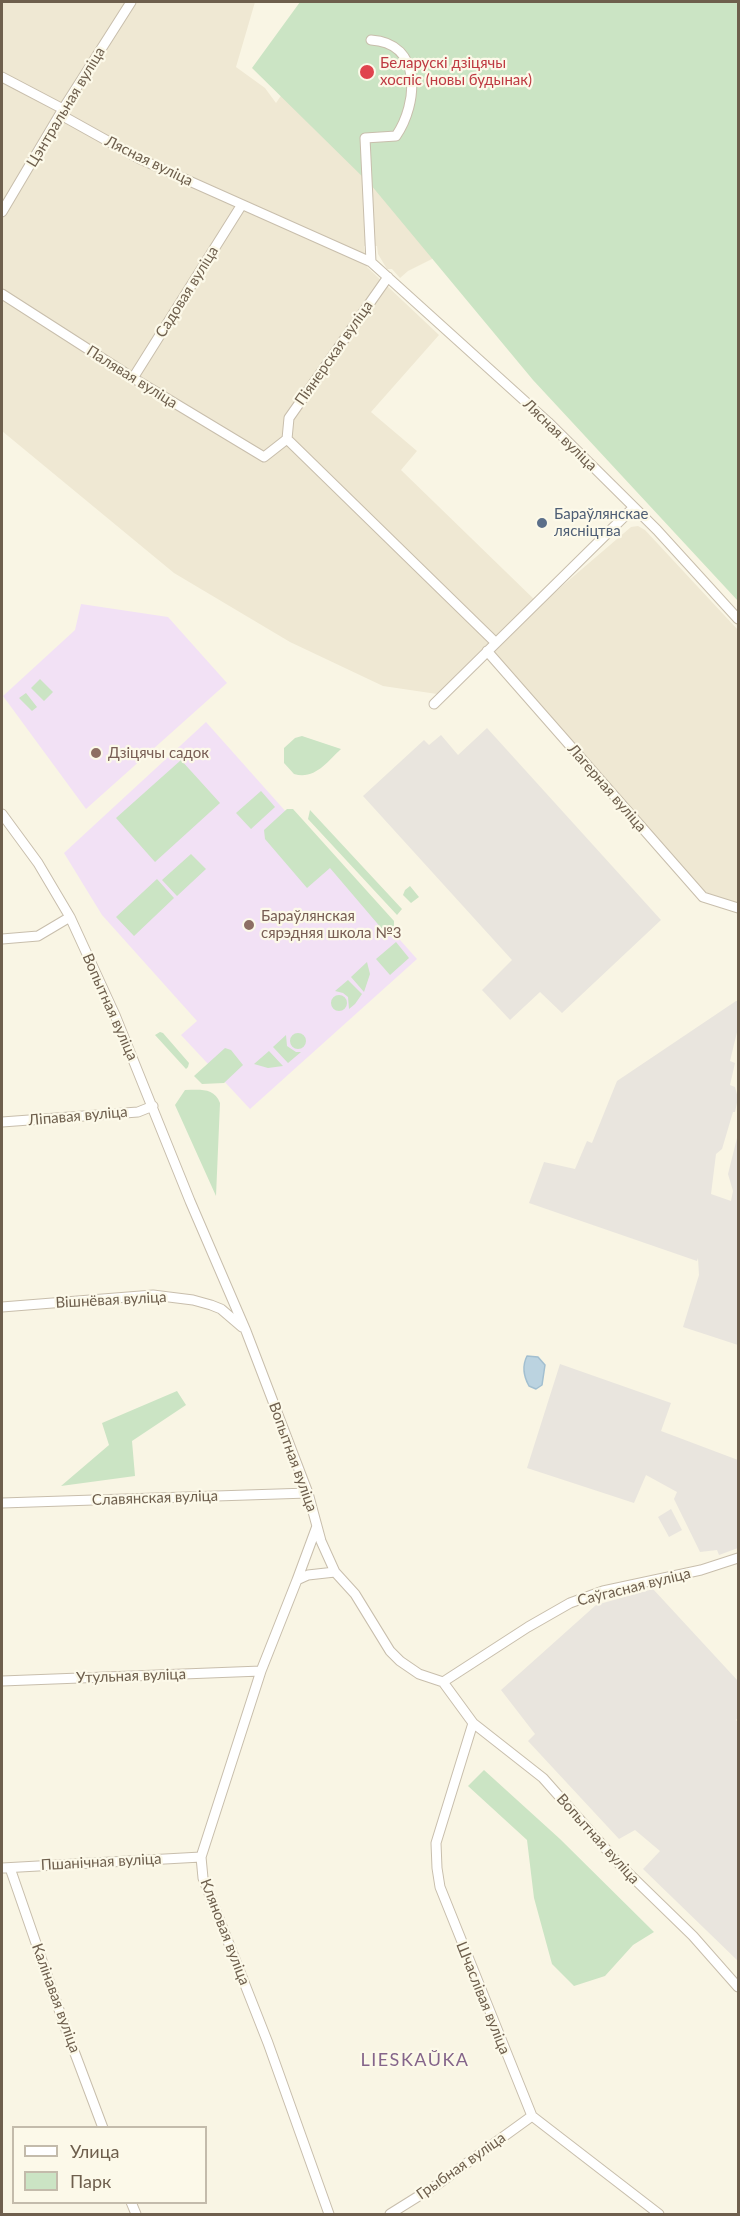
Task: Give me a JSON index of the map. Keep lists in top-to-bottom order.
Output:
{
  "streets": {
    "street": [
      "Цэнтральная вуліца",
      "Лясная вуліца",
      "Садовая вуліца",
      "Піянерская вуліца",
      "Палявая вуліца",
      "Лагерная вуліца",
      "Вопытная вуліца",
      "Ліпавая вуліца",
      "Вішнёвая вуліца",
      "Славянская вуліца",
      "Саўгасная вуліца",
      "Утульная вуліца",
      "Пшанічная вуліца",
      "Кляновая вуліца",
      "Калінавая вуліца",
      "Шчаслівая вуліца",
      "Грыбная вуліца"
    ]
  },
  "crossings": [
    ["Цэнтральная вуліца", "Лясная вуліца"],
    ["Лясная вуліца", "Садовая вуліца"],
    ["Лясная вуліца", "Піянерская вуліца"],
    ["Садовая вуліца", "Палявая вуліца"],
    ["Піянерская вуліца", "Палявая вуліца"],
    ["Вопытная вуліца", "Ліпавая вуліца"],
    ["Вопытная вуліца", "Вішнёвая вуліца"],
    ["Вопытная вуліца", "Славянская вуліца"],
    ["Вопытная вуліца", "Саўгасная вуліца"],
    ["Вопытная вуліца", "Кляновая вуліца"],
    ["Вопытная вуліца", "Шчаслівая вуліца"],
    ["Утульная вуліца", "Кляновая вуліца"],
    ["Пшанічная вуліца", "Кляновая вуліца"],
    ["Пшанічная вуліца", "Калінавая вуліца"],
    ["Шчаслівая вуліца", "Грыбная вуліца"]
  ],
  "districts": ["LIESKAŬKA"],
  "places": [
    "Беларускі дзіцячы хоспіс (новы будынак)",
    "Бараўлянскае лясніцтва",
    "Дзіцячы садок",
    "Бараўлянская сярэдняя школа №3"
  ],
  "legend": ["Улица", "Парк"]
}
